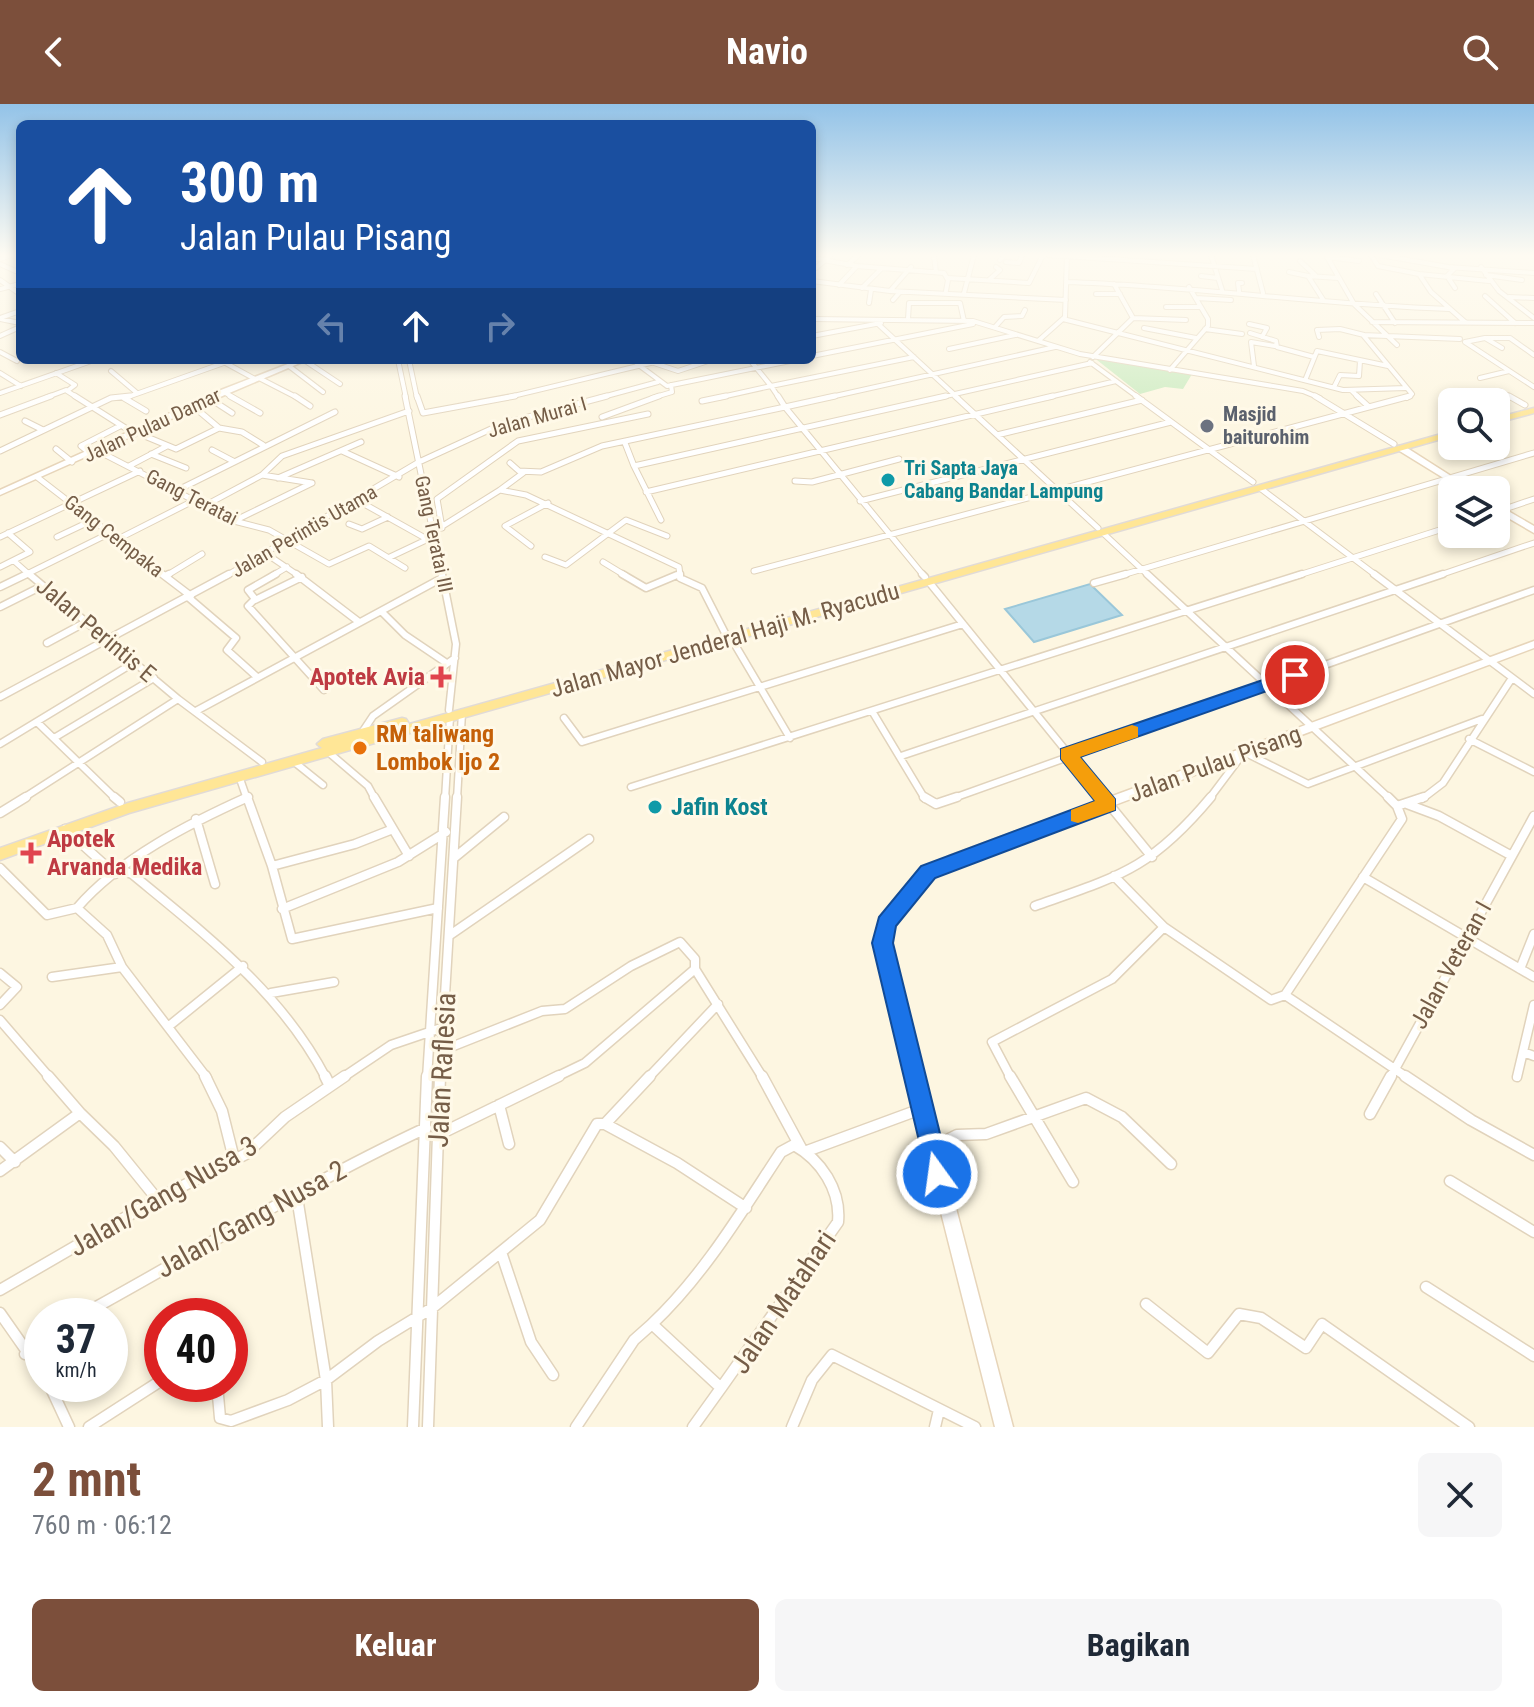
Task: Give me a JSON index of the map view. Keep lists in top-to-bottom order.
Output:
{
  "streets": {
    "main road": ["Jalan Mayor Jenderal Haji M. Ryacudu"],
    "street": [
      "Jalan Murai I",
      "Jalan Pulau Damar",
      "Gang Teratai",
      "Jalan Perintis Utama",
      "Gang Teratai III",
      "Gang Cempaka",
      "Jalan Perintis E",
      "Jalan Pulau Pisang",
      "Jalan Veteran I",
      "Jalan Raflesia",
      "Jalan/Gang Nusa 3",
      "Jalan/Gang Nusa 2",
      "Jalan Matahari"
    ]
  },
  "crossings": [
    ["Jalan Murai I", "Jalan Perintis Utama"],
    ["Jalan Murai I", "Gang Teratai III"],
    ["Jalan Pulau Damar", "Gang Teratai"],
    ["Jalan Pulau Damar", "Gang Cempaka"],
    ["Gang Teratai", "Jalan Perintis Utama"],
    ["Jalan Perintis Utama", "Gang Teratai III"],
    ["Jalan Perintis Utama", "Gang Cempaka"],
    ["Jalan Perintis Utama", "Jalan Perintis E"],
    ["Gang Teratai III", "Jalan Mayor Jenderal Haji M. Ryacudu"],
    ["Gang Teratai III", "Jalan Raflesia"],
    ["Jalan Perintis E", "Jalan Mayor Jenderal Haji M. Ryacudu"],
    ["Jalan Mayor Jenderal Haji M. Ryacudu", "Jalan Raflesia"],
    ["Jalan Raflesia", "Jalan/Gang Nusa 3"],
    ["Jalan Raflesia", "Jalan/Gang Nusa 2"],
    ["Jalan Raflesia", "Jalan Matahari"]
  ],
  "places": {
    "other": [
      "Masjid baiturohim",
      "Tri Sapta Jaya Cabang Bandar Lampung",
      "RM taliwang Lombok Ijo 2",
      "Jafin Kost"
    ],
    "health": ["Apotek Avia", "Apotek Arvanda Medika"]
  },
  "page": {
    "header": "Navio",
    "turn": ["300 m", "Jalan Pulau Pisang"],
    "speed": "37 km/h",
    "limit": "40",
    "heading": ["2 mnt", "760 m · 06:12"],
    "buttons": ["Keluar", "Bagikan"]
  }
}
